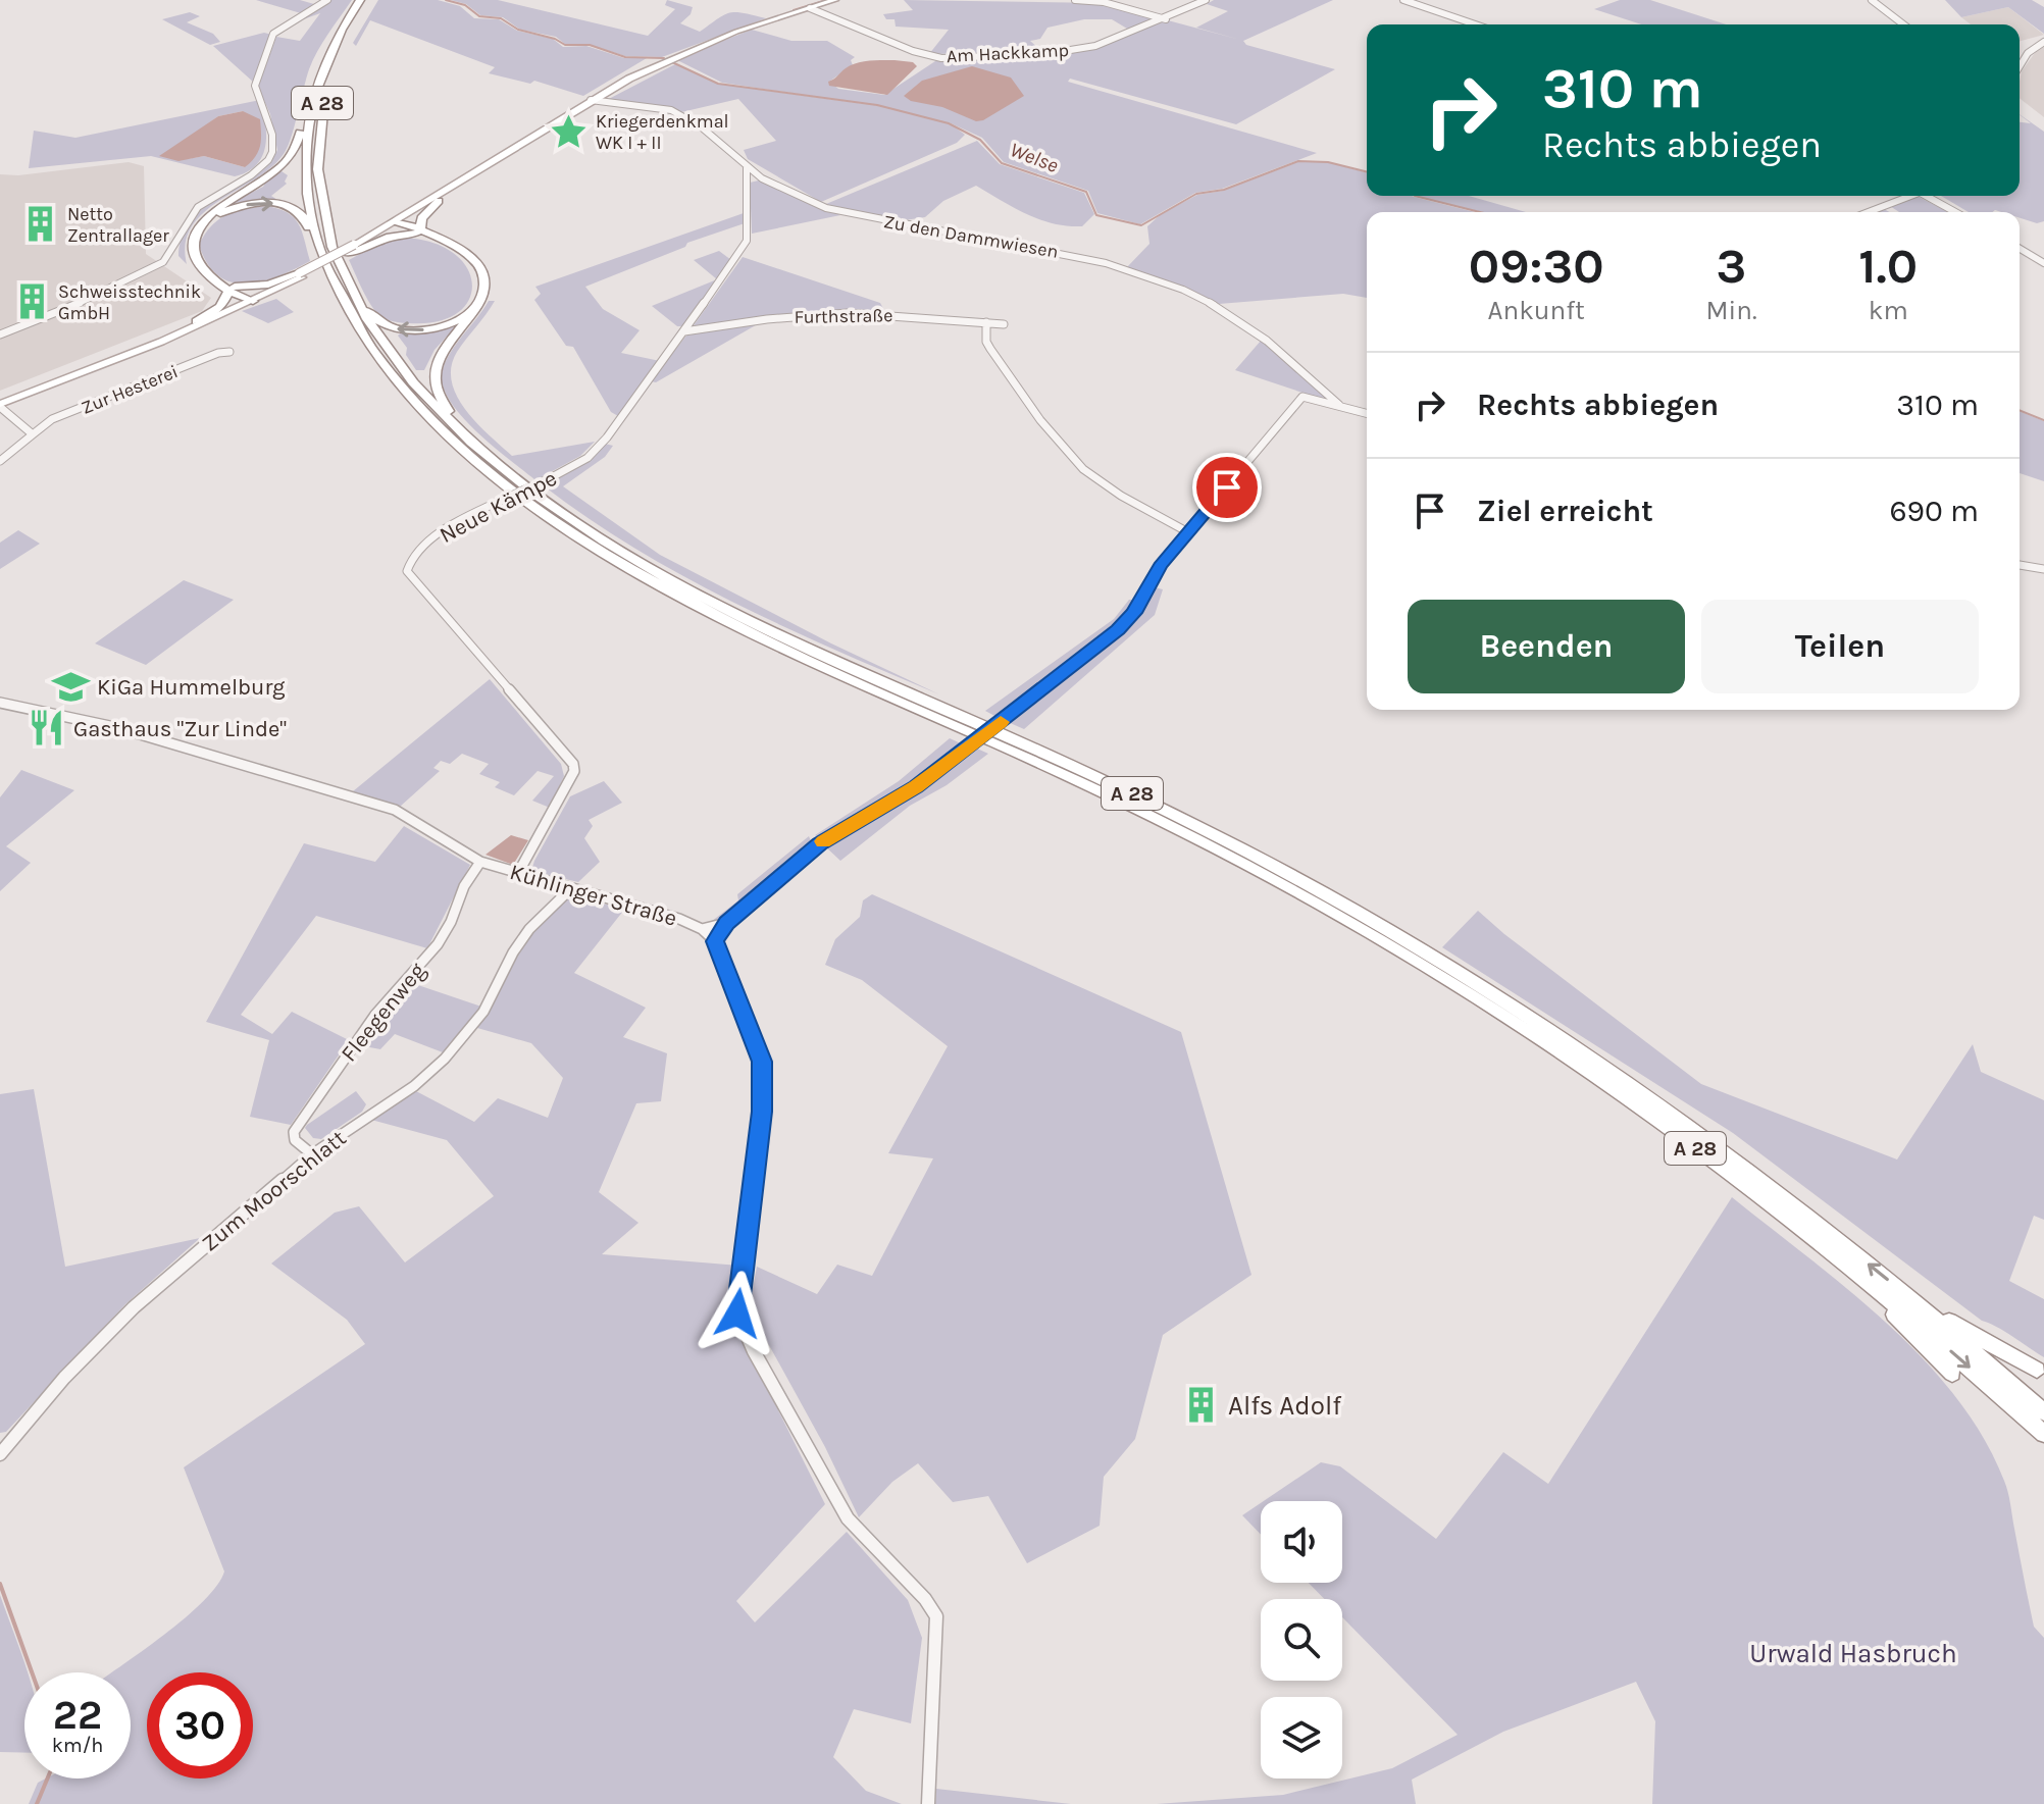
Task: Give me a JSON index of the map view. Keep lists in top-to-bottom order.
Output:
{
  "streets": {
    "highway": ["A 28"],
    "street": [
      "Am Hackkamp",
      "Zu den Dammwiesen",
      "Furthstraße",
      "Zur Hesterei",
      "Neue Kämpe",
      "Kühlinger Straße",
      "Fleegenweg",
      "Zum Moorschlatt"
    ]
  },
  "crossings": [
    ["Zu den Dammwiesen", "Neue Kämpe"],
    ["Furthstraße", "Neue Kämpe"],
    ["Neue Kämpe", "Kühlinger Straße"],
    ["Kühlinger Straße", "Fleegenweg"],
    ["Kühlinger Straße", "Zum Moorschlatt"],
    ["Fleegenweg", "Zum Moorschlatt"]
  ],
  "water": ["Welse"],
  "parks": ["Urwald Hasbruch"],
  "places": {
    "place": ["Kriegerdenkmal WK I + II"],
    "building": ["Netto Zentrallager", "Schweisstechnik GmbH", "Alfs Adolf"],
    "school or university": ["KiGa Hummelburg"],
    "restaurant": ["Gasthaus \"Zur Linde\""]
  },
  "page": {
    "turn": ["310 m", "Rechts abbiegen"],
    "eta": [
      "09:30",
      "Ankunft",
      "3",
      "Min.",
      "1.0",
      "km"
    ],
    "list": [
      {
        "name": "Rechts abbiegen",
        "value": "310 m"
      },
      {
        "name": "Ziel erreicht",
        "value": "690 m"
      }
    ],
    "buttons": ["Beenden", "Teilen"],
    "speed": "22 km/h",
    "limit": "30"
  }
}
